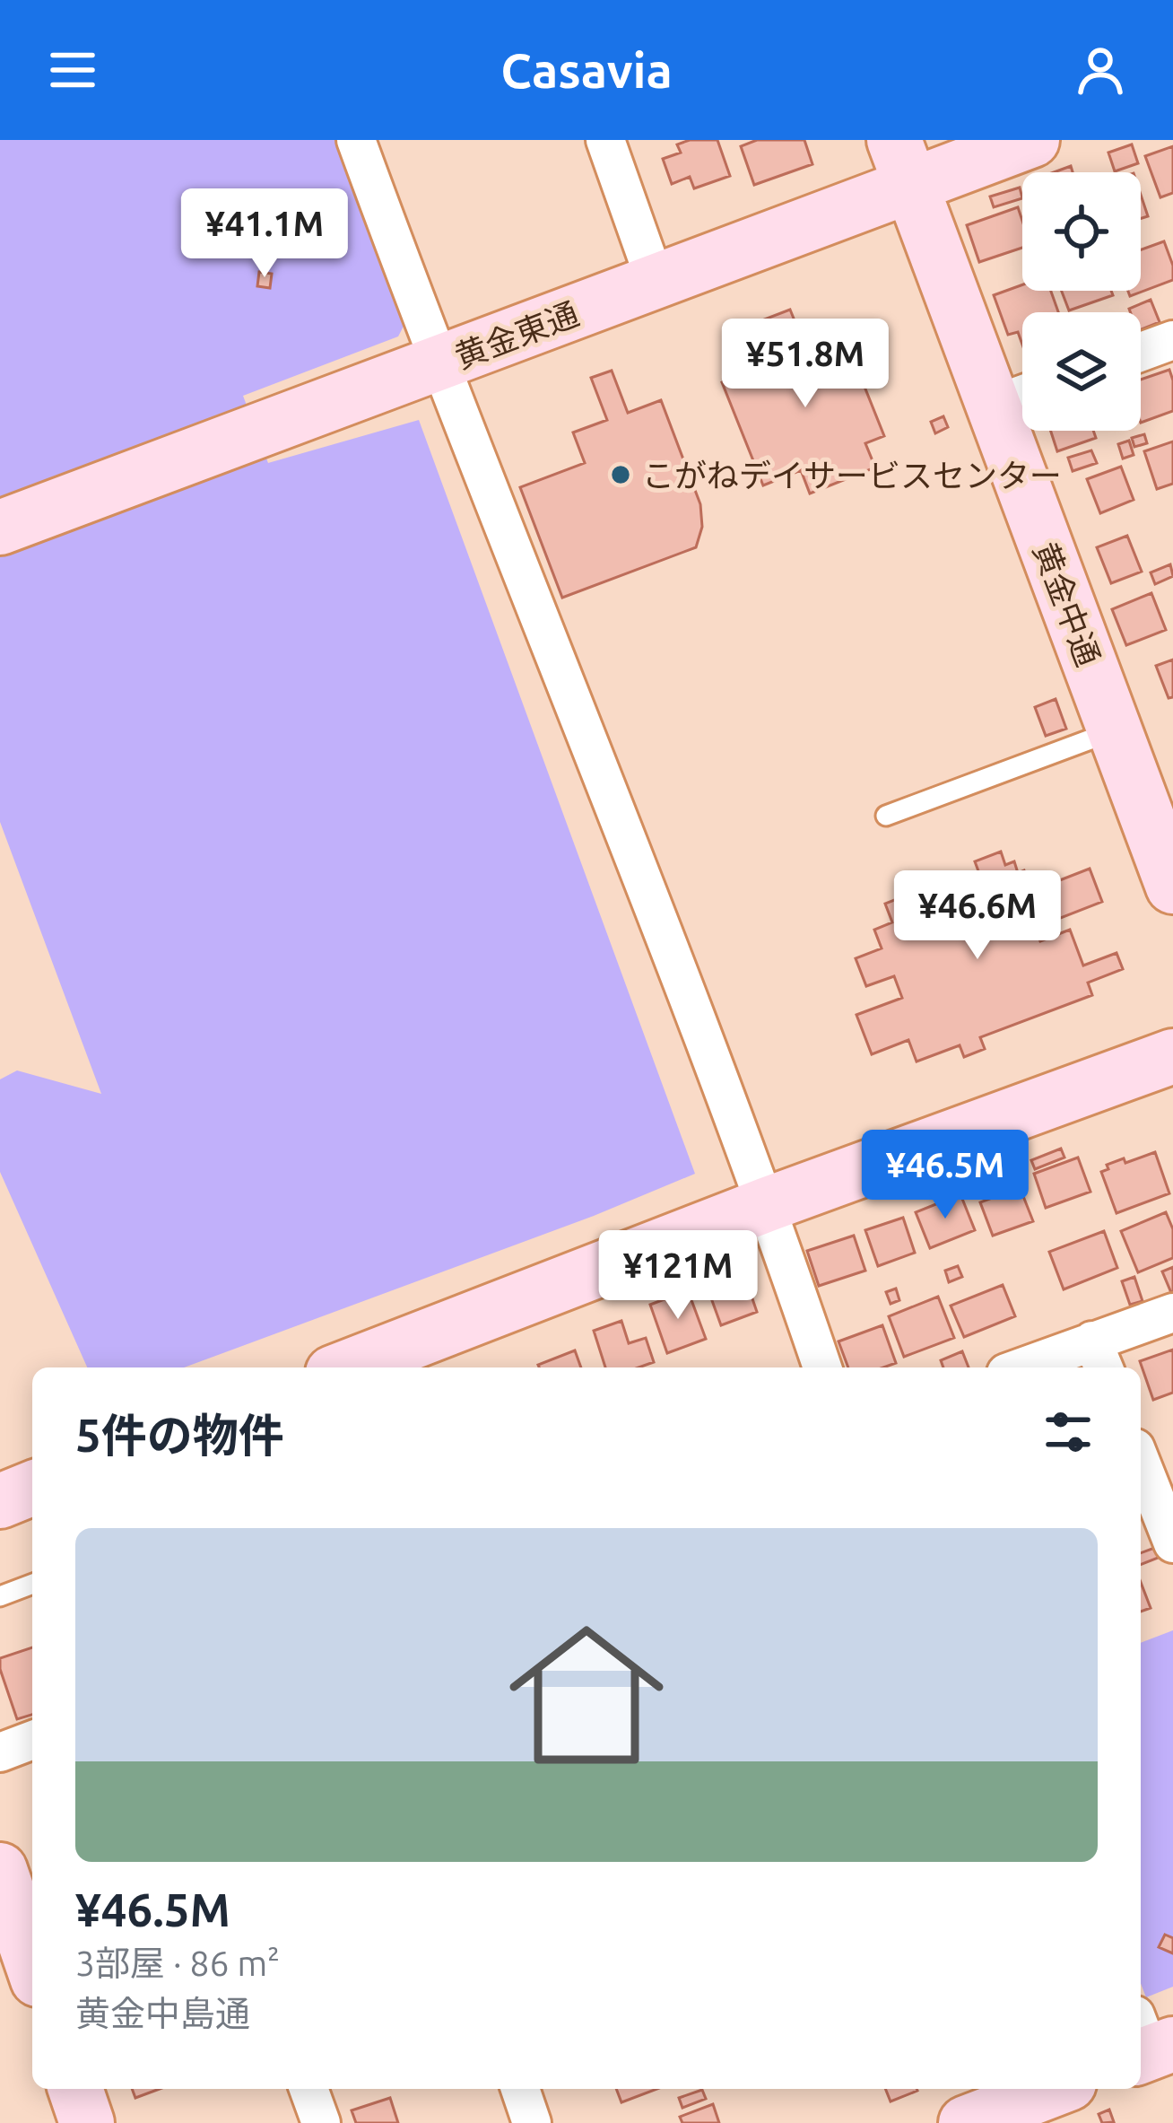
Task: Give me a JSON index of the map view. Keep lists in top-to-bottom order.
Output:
{
  "streets": {
    "street": ["黄金東通", "黄金中通"]
  },
  "crossings": [
    ["黄金東通", "黄金中通"]
  ],
  "places": ["こがねデイサービスセンター"],
  "page": {
    "header": "Casavia",
    "price": [
      "¥41.1M",
      "¥51.8M",
      "¥46.6M",
      "¥46.5M",
      "¥121M"
    ],
    "heading": "5件の物件",
    "list": [
      {
        "name": "¥46.5M",
        "note": "3部屋 · 86 m² · 黄金中島通"
      }
    ]
  }
}
